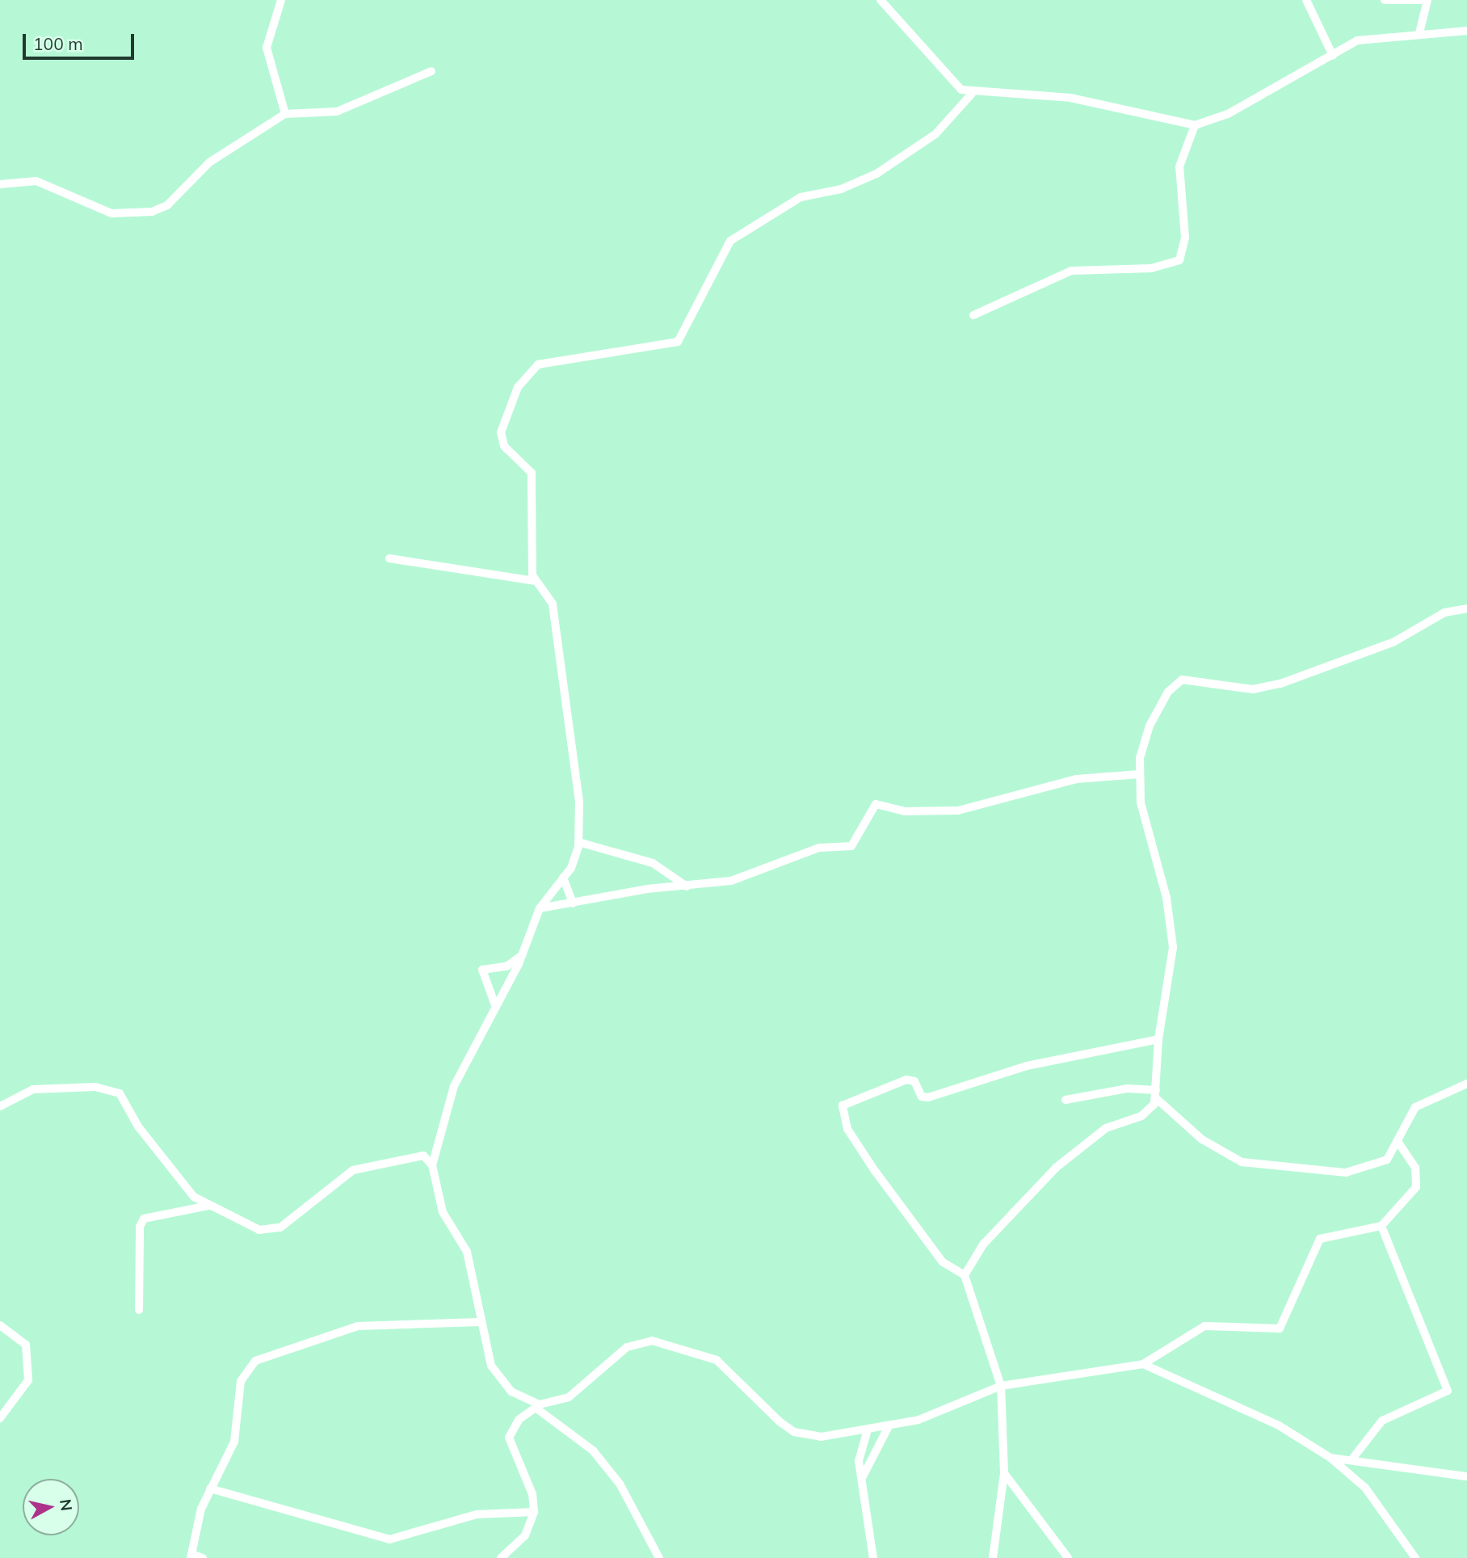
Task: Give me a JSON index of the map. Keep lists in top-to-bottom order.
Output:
{
  "scale_bar": "100 m",
  "north": "right"
}
